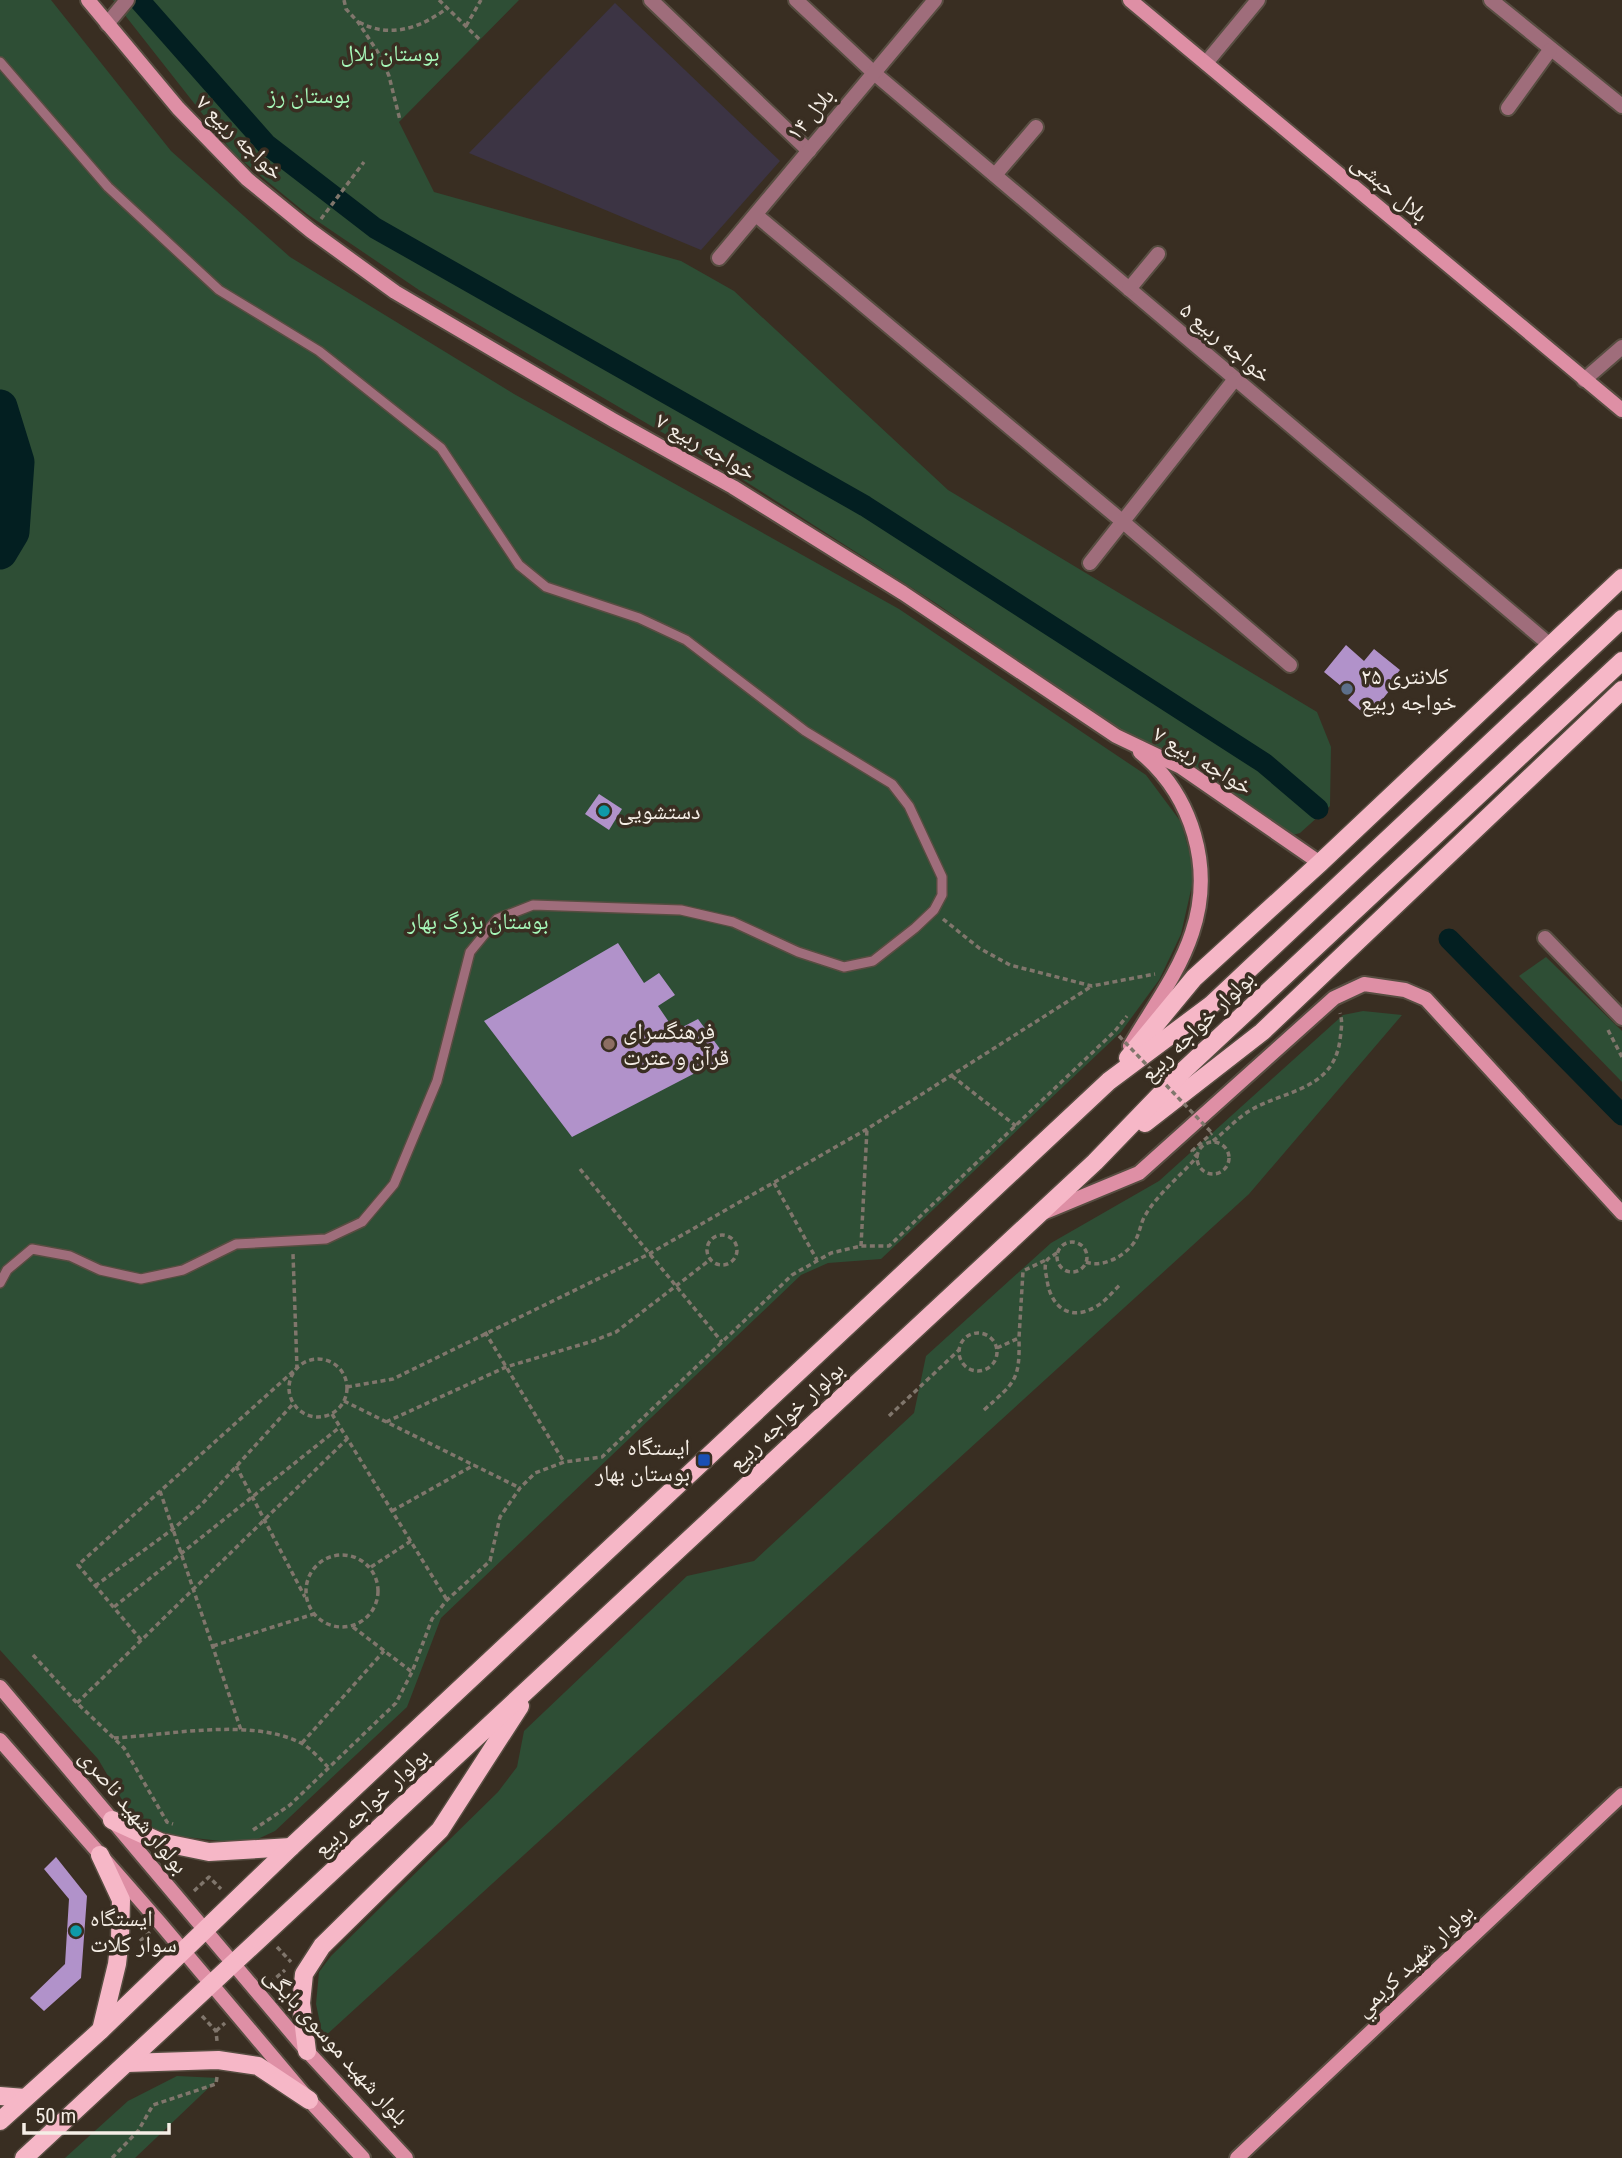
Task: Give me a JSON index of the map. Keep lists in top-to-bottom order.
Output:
{
  "streets": {
    "main road": ["بولوار خواجه ربیع"],
    "street": [
      "بلال ۱۴",
      "خواجه ربیع ۷",
      "بلال حبشی",
      "خواجه ربیع ۵",
      "بولوار شهید ناصری",
      "بولوار شهيد كريمي",
      "بلوار شهید موسوی بایگی"
    ]
  },
  "crossings": [
    ["بلال ۱۴", "خواجه ربیع ۵"],
    ["بولوار خواجه ربیع", "بولوار شهید ناصری"],
    ["بولوار خواجه ربیع", "بلوار شهید موسوی بایگی"],
    ["بولوار شهید ناصری", "بلوار شهید موسوی بایگی"]
  ],
  "parks": ["بوستان بلال", "بوستان رز", "بوستان بزرگ بهار"],
  "places": {
    "other": [
      "کلانتری ٢۵ خواجه ربیع",
      "دستشویی",
      "فرهنگسرای قرآن و عترت",
      "ایستگاه سوار کلات"
    ],
    "transit": ["ایستگاه بوستان بهار"]
  },
  "scale_bar": "50 m"
}
